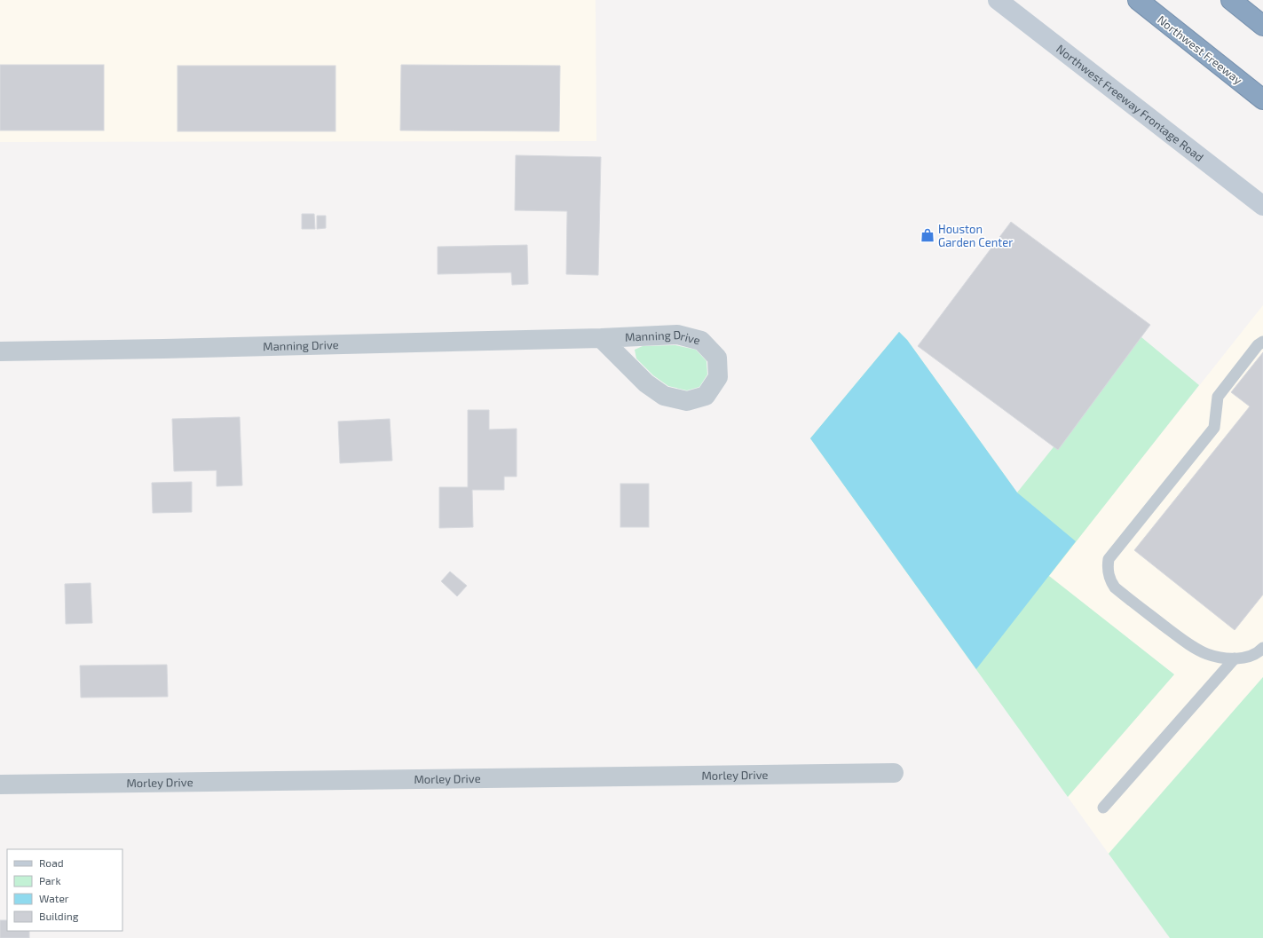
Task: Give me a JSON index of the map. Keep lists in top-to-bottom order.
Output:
{
  "streets": {
    "highway": ["Northwest Freeway"],
    "main road": ["Northwest Freeway Frontage Road"],
    "street": ["Manning Drive", "Morley Drive"]
  },
  "places": {
    "shop": ["Houston Garden Center"]
  },
  "legend": [
    "Road",
    "Park",
    "Water",
    "Building"
  ]
}
